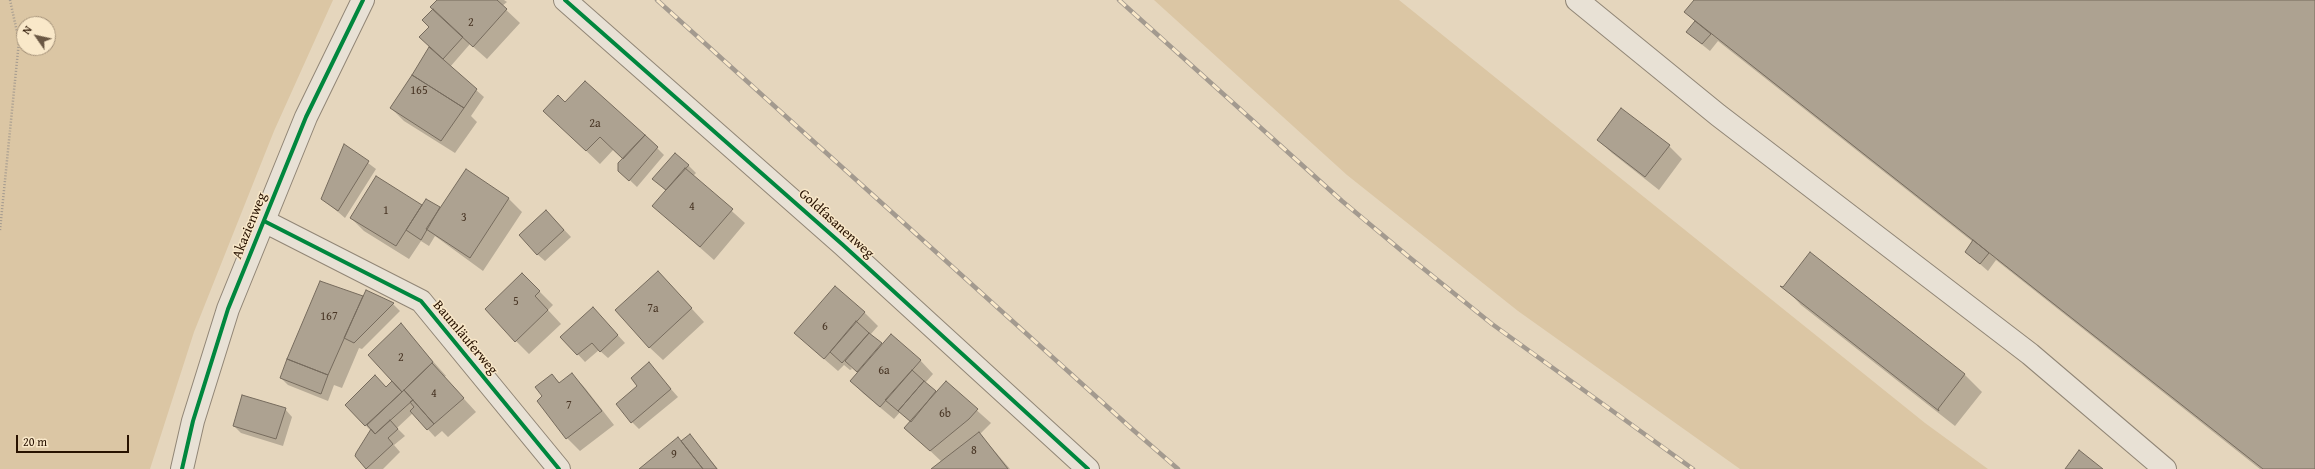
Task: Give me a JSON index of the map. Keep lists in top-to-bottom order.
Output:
{
  "streets": {
    "street": ["Goldfasanenweg", "Akazienweg", "Baumläuferweg"]
  },
  "crossings": [
    ["Akazienweg", "Baumläuferweg"]
  ],
  "house_numbers": [
    "2",
    "165",
    "2a",
    "4",
    "1",
    "3",
    "5",
    "7a",
    "167",
    "6",
    "2",
    "6a",
    "4",
    "7",
    "6b",
    "8",
    "9"
  ],
  "scale_bar": "20 m",
  "north": "top left"
}
